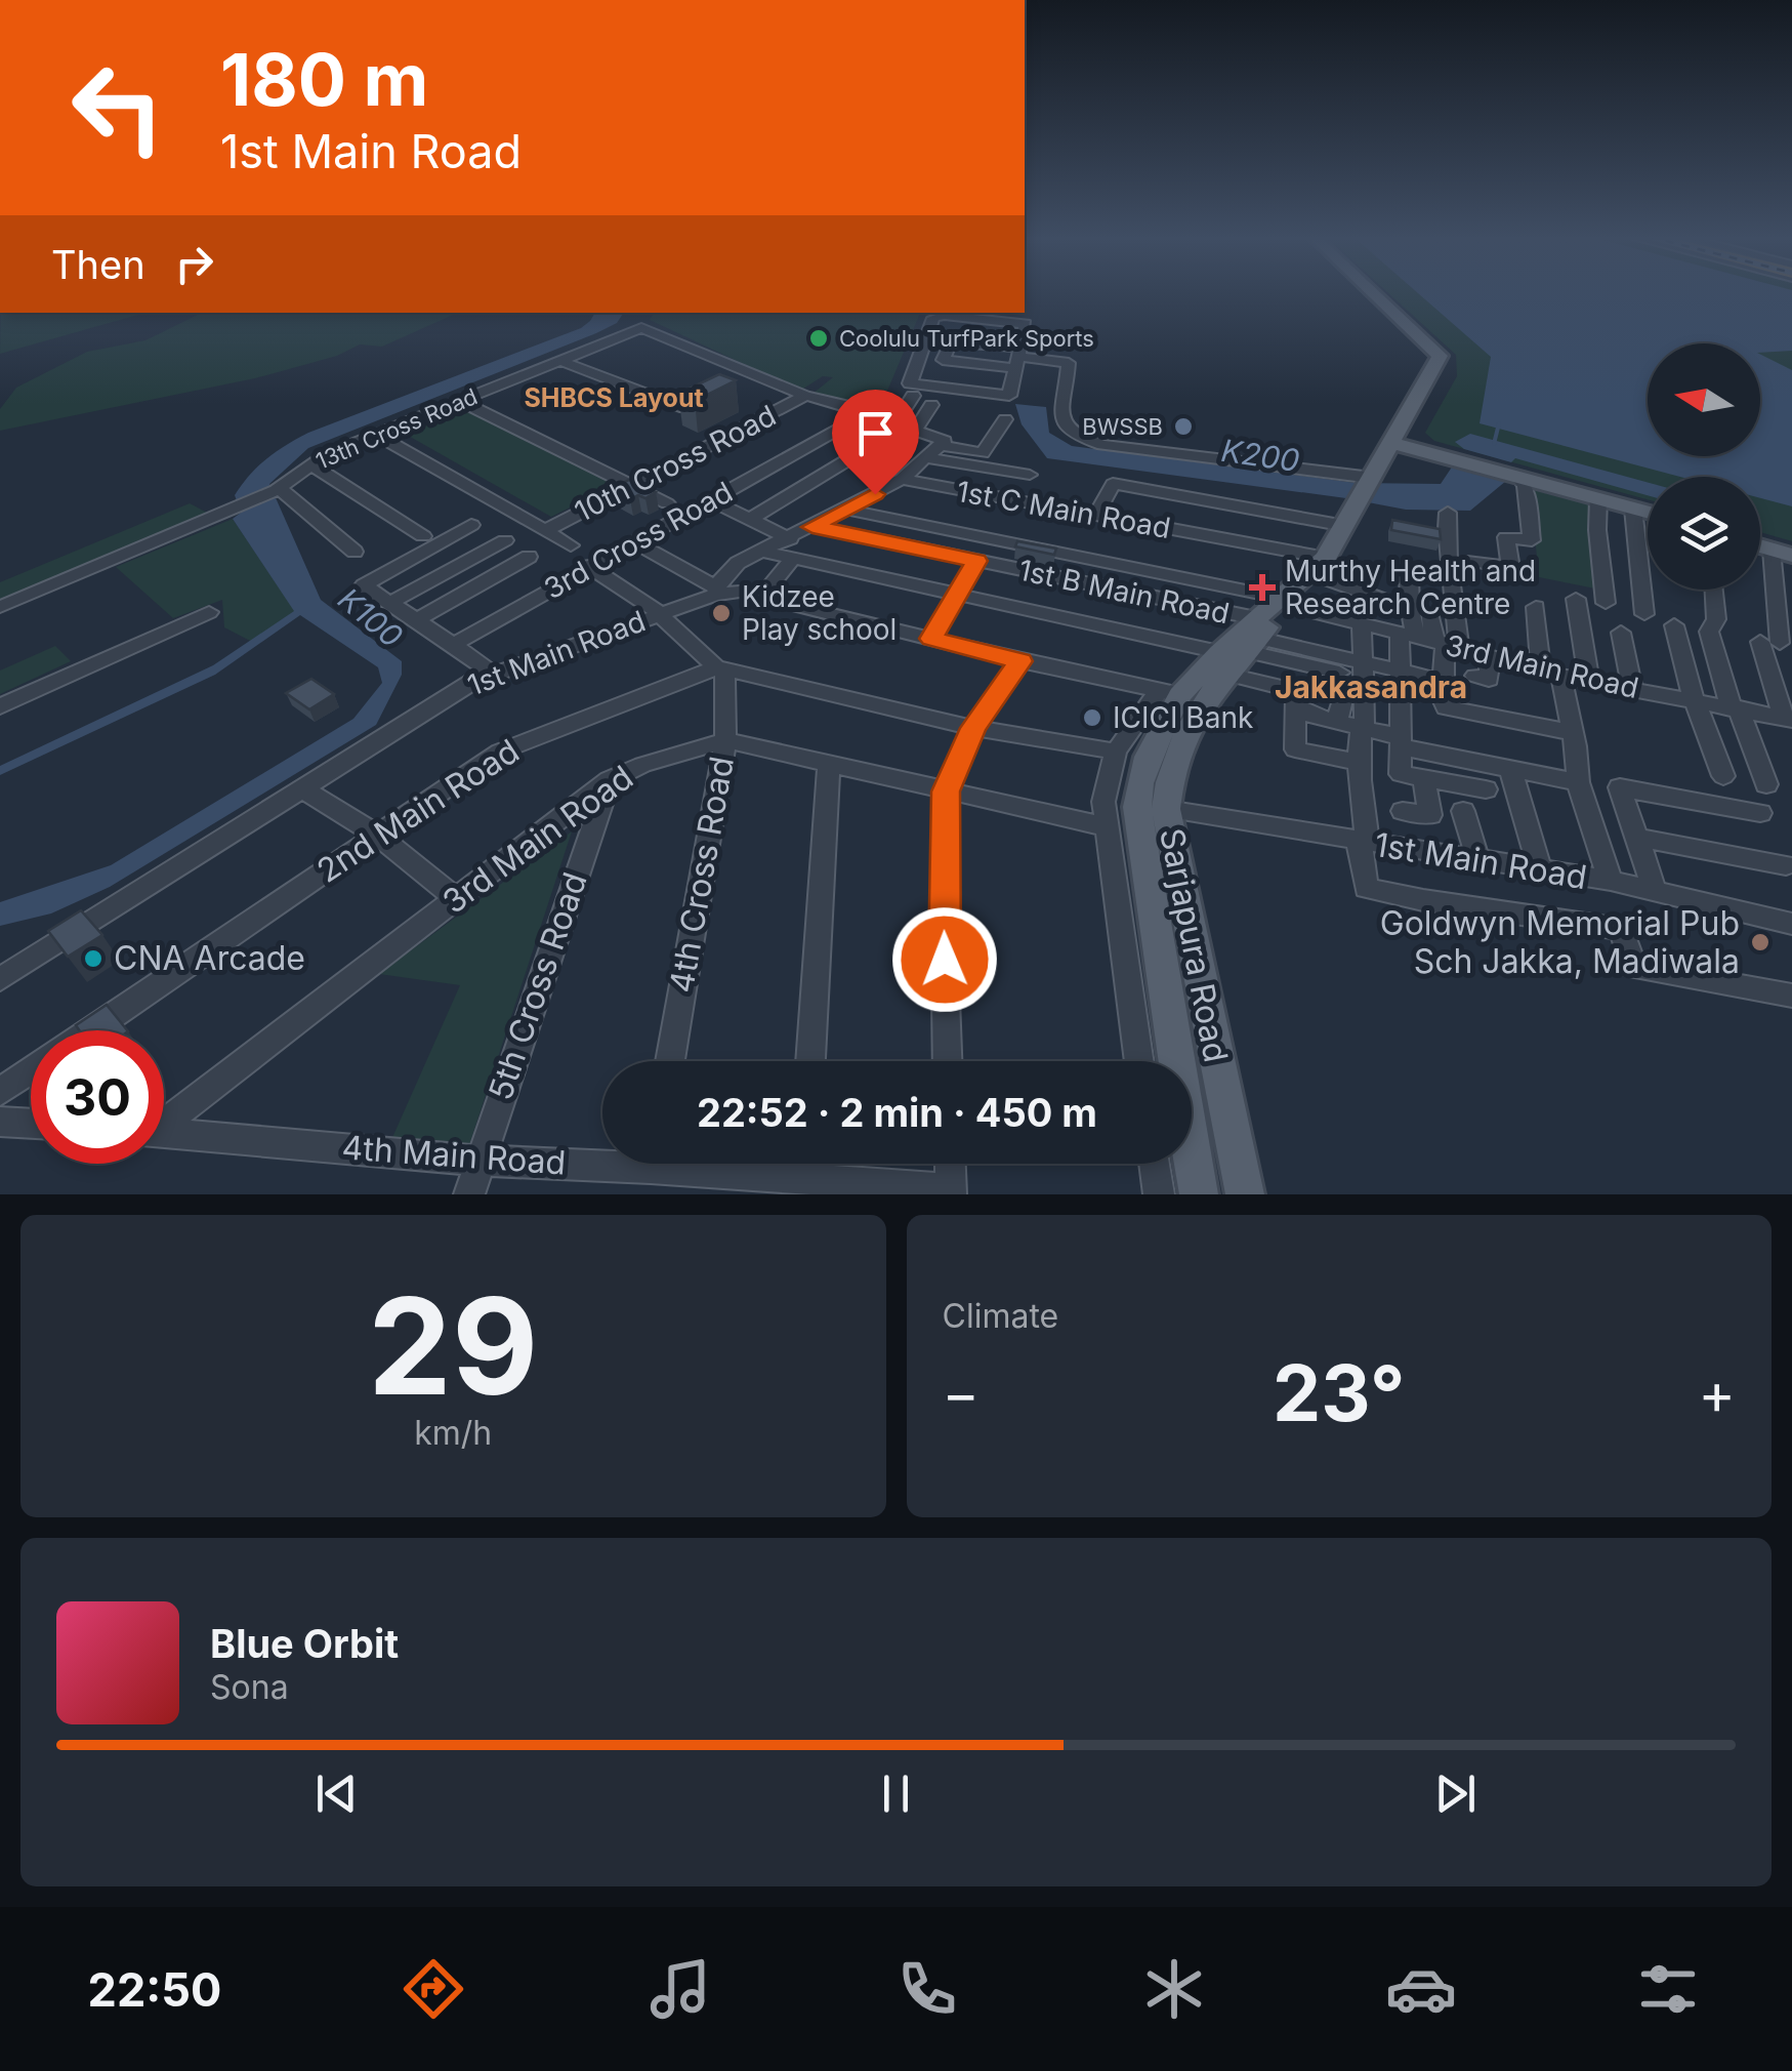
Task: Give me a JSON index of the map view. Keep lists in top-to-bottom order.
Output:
{
  "streets": {
    "main road": ["Sarjapura Road"],
    "street": [
      "13th Cross Road",
      "10th Cross Road",
      "1st C Main Road",
      "3rd Cross Road",
      "1st B Main Road",
      "1st Main Road",
      "3rd Main Road",
      "2nd Main Road",
      "4th Cross Road",
      "5th Cross Road",
      "4th Main Road"
    ]
  },
  "crossings": [
    ["13th Cross Road", "10th Cross Road"],
    ["13th Cross Road", "3rd Cross Road"],
    ["1st C Main Road", "3rd Main Road"],
    ["1st Main Road", "Sarjapura Road"],
    ["3rd Main Road", "4th Cross Road"],
    ["3rd Main Road", "5th Cross Road"],
    ["2nd Main Road", "4th Cross Road"],
    ["5th Cross Road", "4th Main Road"]
  ],
  "districts": ["SHBCS Layout", "Jakkasandra"],
  "water": ["K200", "K100"],
  "places": {
    "other": [
      "Coolulu TurfPark Sports",
      "BWSSB",
      "Kidzee Play school",
      "ICICI Bank",
      "Goldwyn Memorial Pub Sch Jakka, Madiwala",
      "CNA Arcade"
    ],
    "health": ["Murthy Health and Research Centre"]
  },
  "north": "left",
  "page": {
    "turn": ["180 m", "1st Main Road"],
    "then": "Then",
    "limit": "30",
    "trip": "22:52 · 2 min · 450 m",
    "tile": [
      ["29", "km/h"],
      "Climate"
    ],
    "heat": ["−", "23°", "+"],
    "song": ["Blue Orbit", "Sona"],
    "tabs": "22:50"
  }
}
